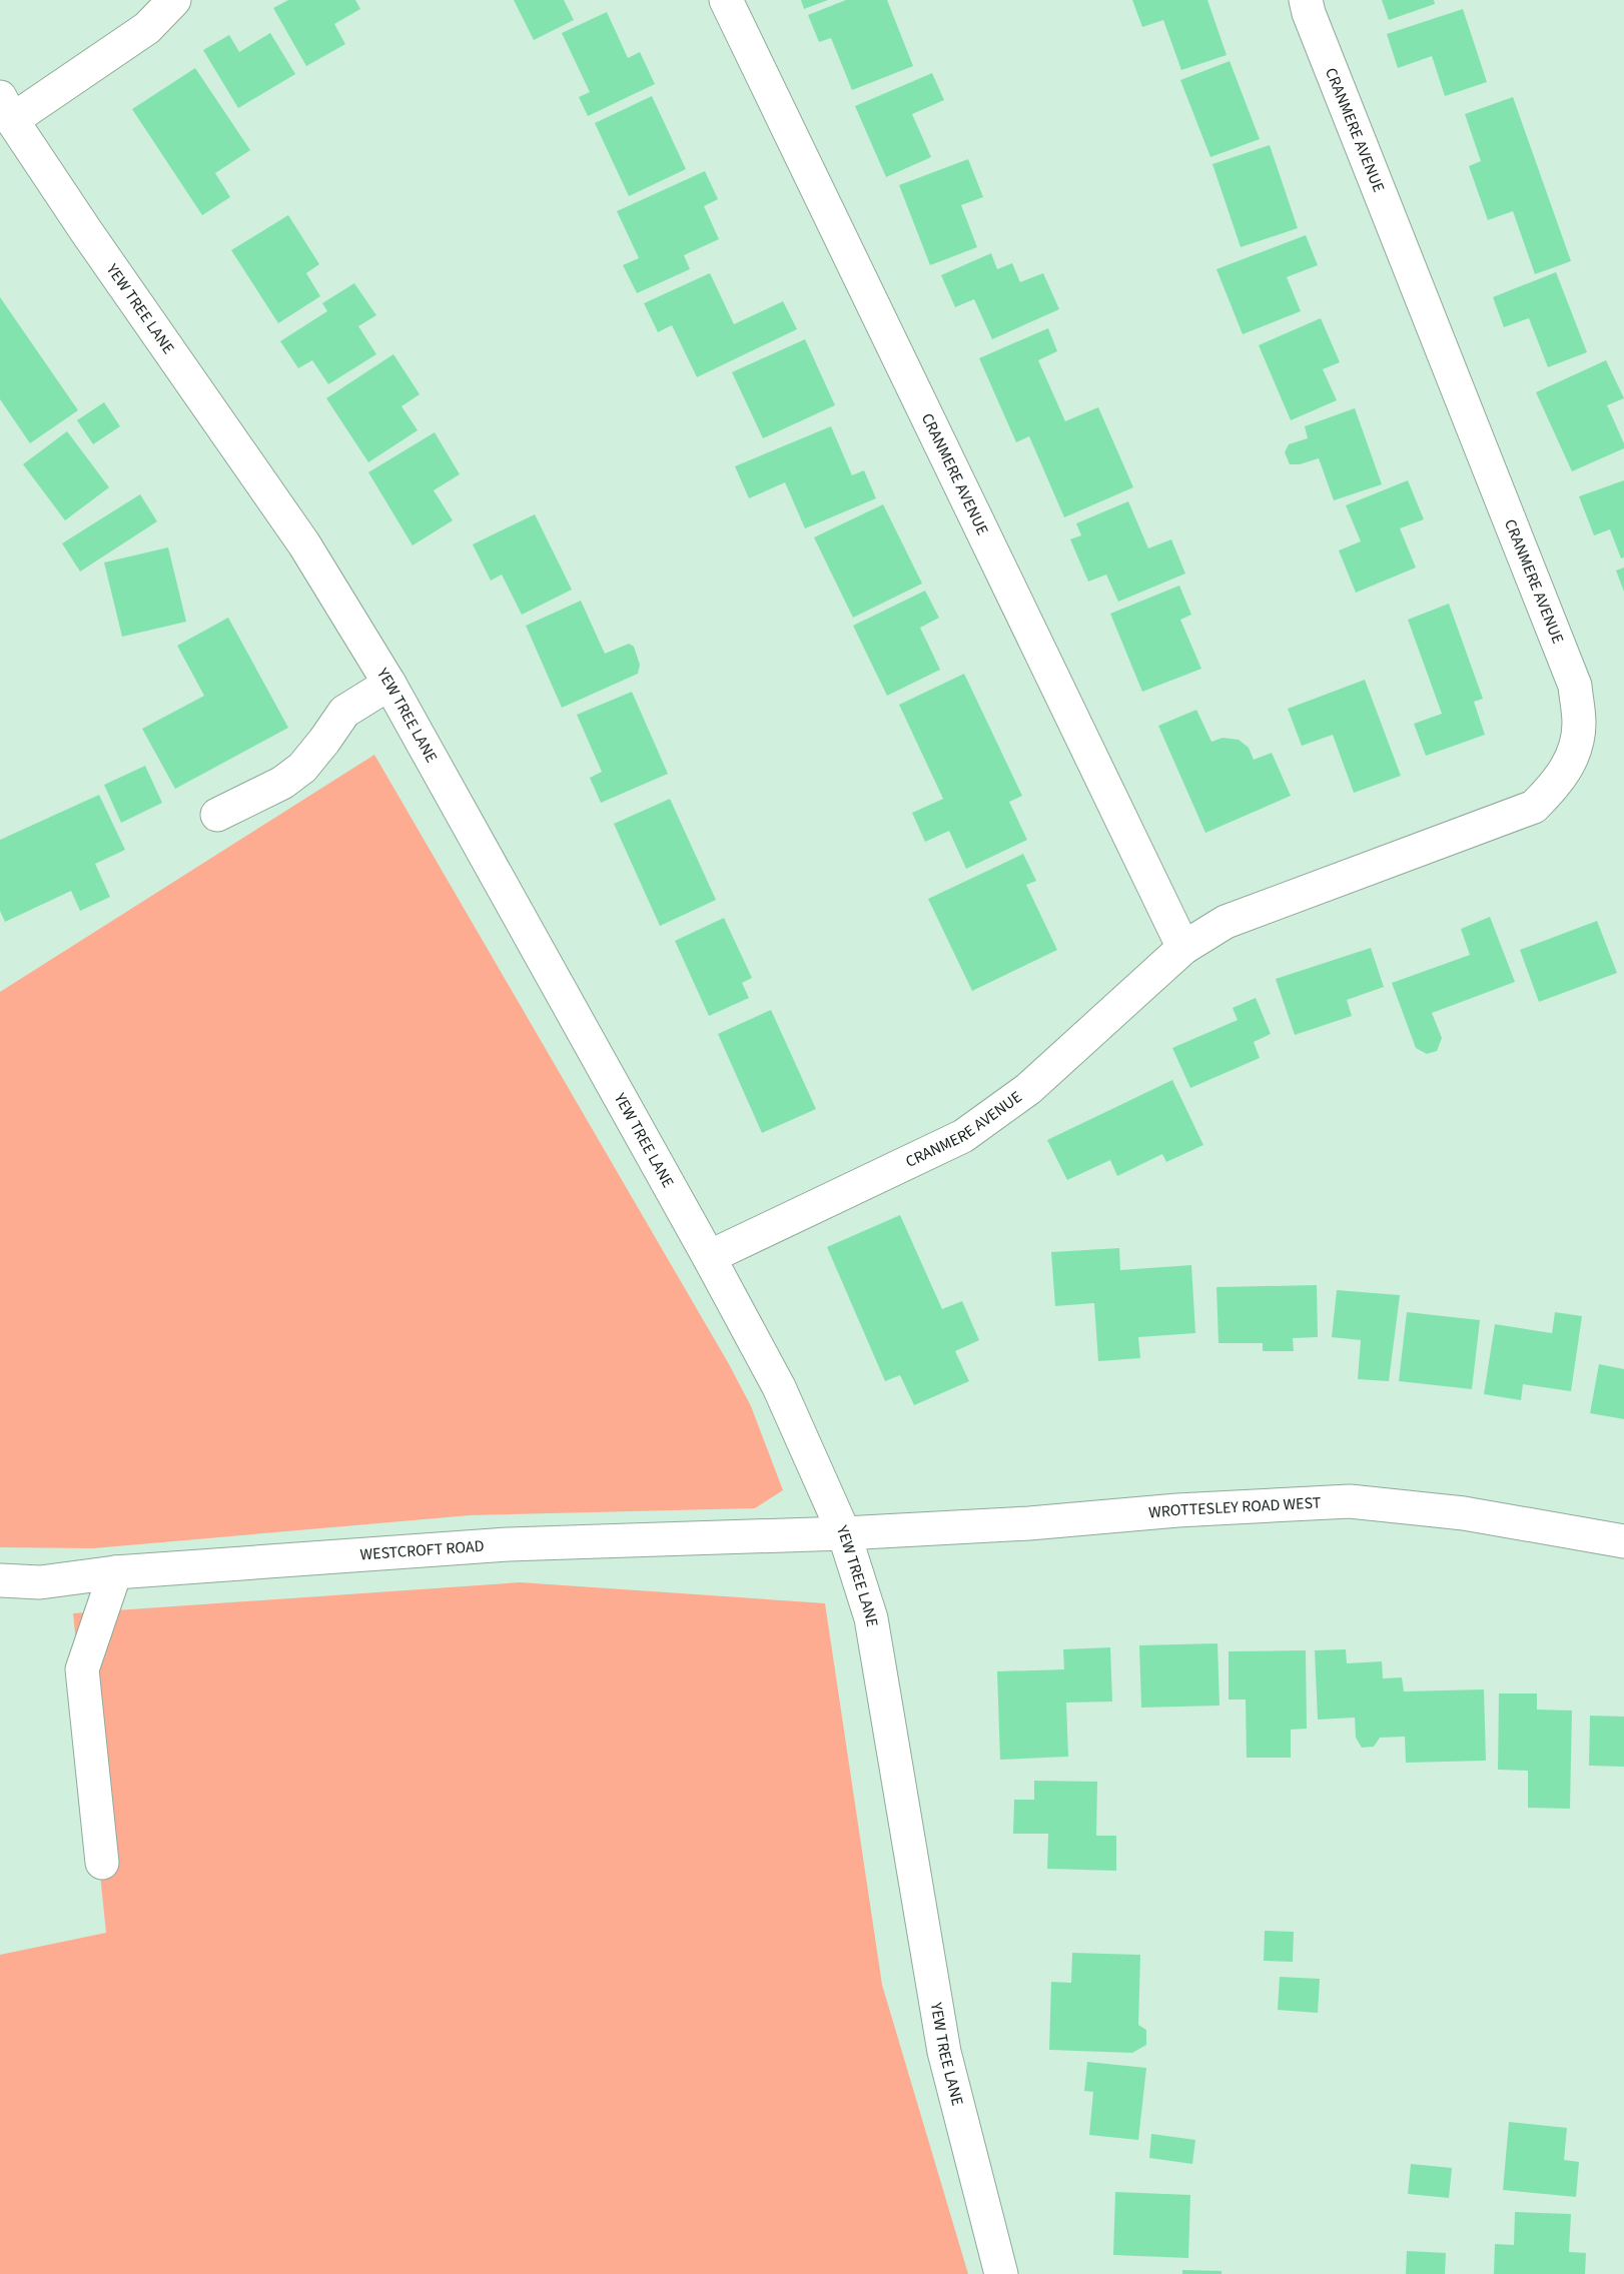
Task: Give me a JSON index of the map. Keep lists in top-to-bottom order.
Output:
{
  "streets": {
    "street": [
      "CRANMERE AVENUE",
      "YEW TREE LANE",
      "WROTTESLEY ROAD WEST",
      "WESTCROFT ROAD"
    ]
  },
  "crossings": [
    ["CRANMERE AVENUE", "YEW TREE LANE"],
    ["YEW TREE LANE", "WROTTESLEY ROAD WEST"],
    ["YEW TREE LANE", "WESTCROFT ROAD"],
    ["WROTTESLEY ROAD WEST", "WESTCROFT ROAD"]
  ]
}
